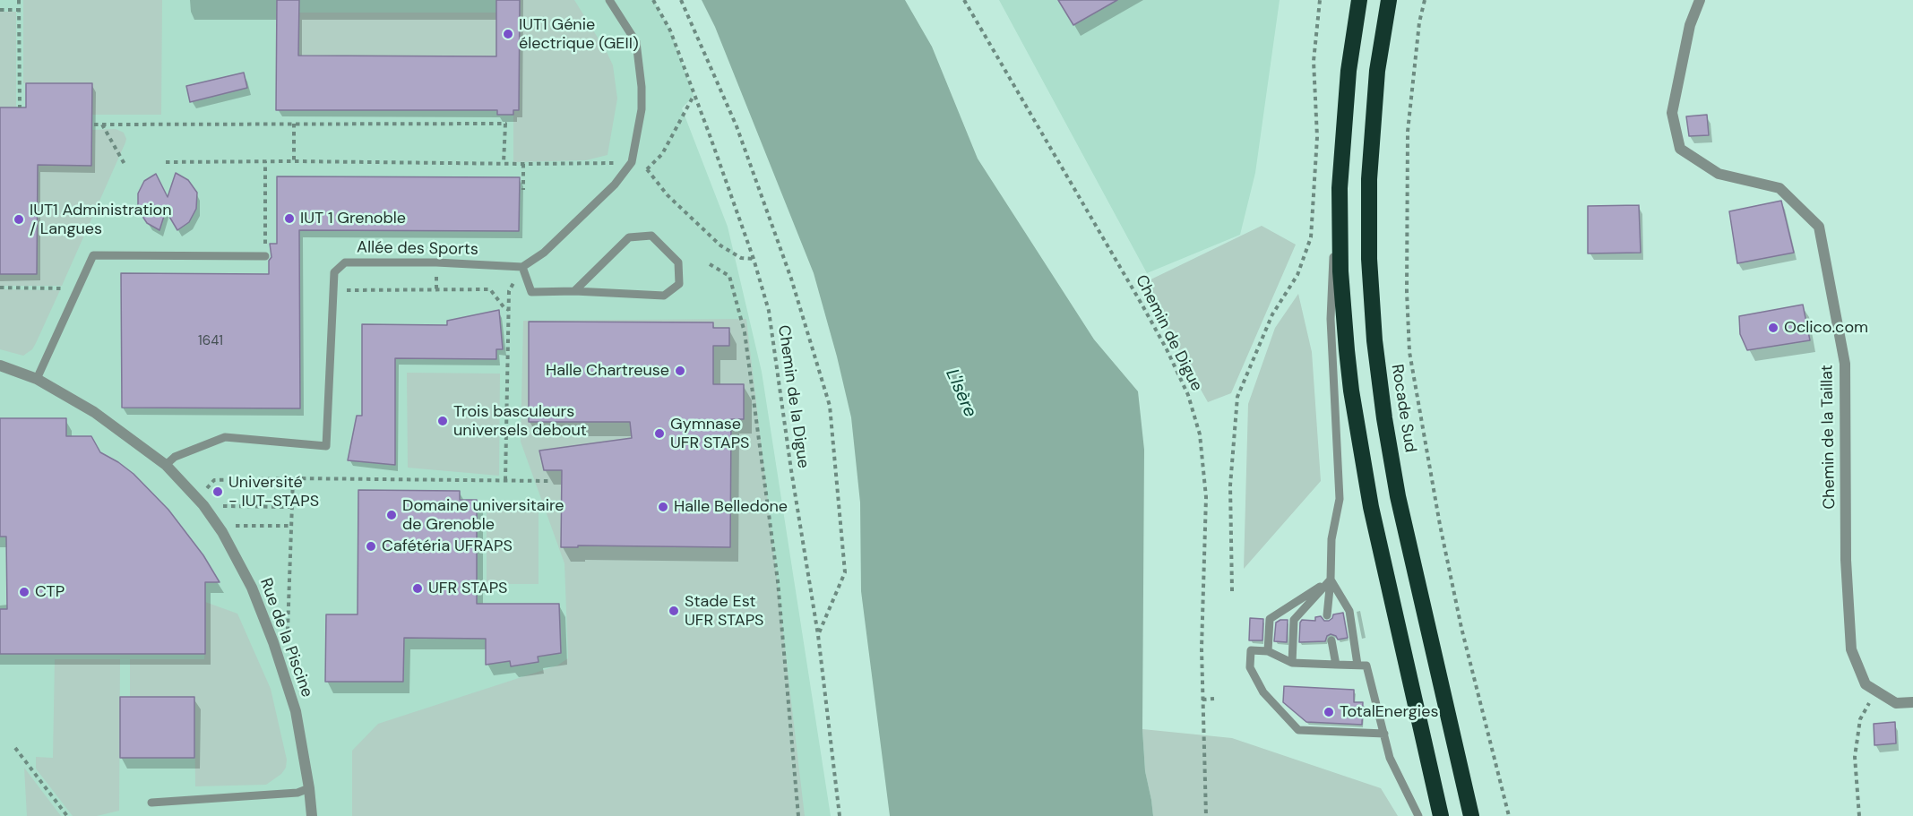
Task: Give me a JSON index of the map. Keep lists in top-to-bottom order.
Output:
{
  "streets": {
    "highway": ["Rocade Sud"],
    "street": ["Chemin de la Taillat", "Rue de la Piscine"],
    "lane": ["Allée des Sports"],
    "path": ["Chemin de Digue", "Chemin de la Digue"]
  },
  "crossings": [
    ["Allée des Sports", "Rue de la Piscine"]
  ],
  "water": ["L'Isère"],
  "places": [
    "IUT1 Génie électrique (GEII)",
    "IUT 1 Grenoble",
    "IUT1 Administration / Langues",
    "Oclico.com",
    "Halle Chartreuse",
    "Trois basculeurs universels debout",
    "Gymnase UFR STAPS",
    "Université - IUT-STAPS",
    "Halle Belledone",
    "Domaine universitaire de Grenoble",
    "Cafétéria UFRAPS",
    "UFR STAPS",
    "CTP",
    "Stade Est UFR STAPS",
    "TotalEnergies"
  ],
  "house_numbers": ["1641"]
}
